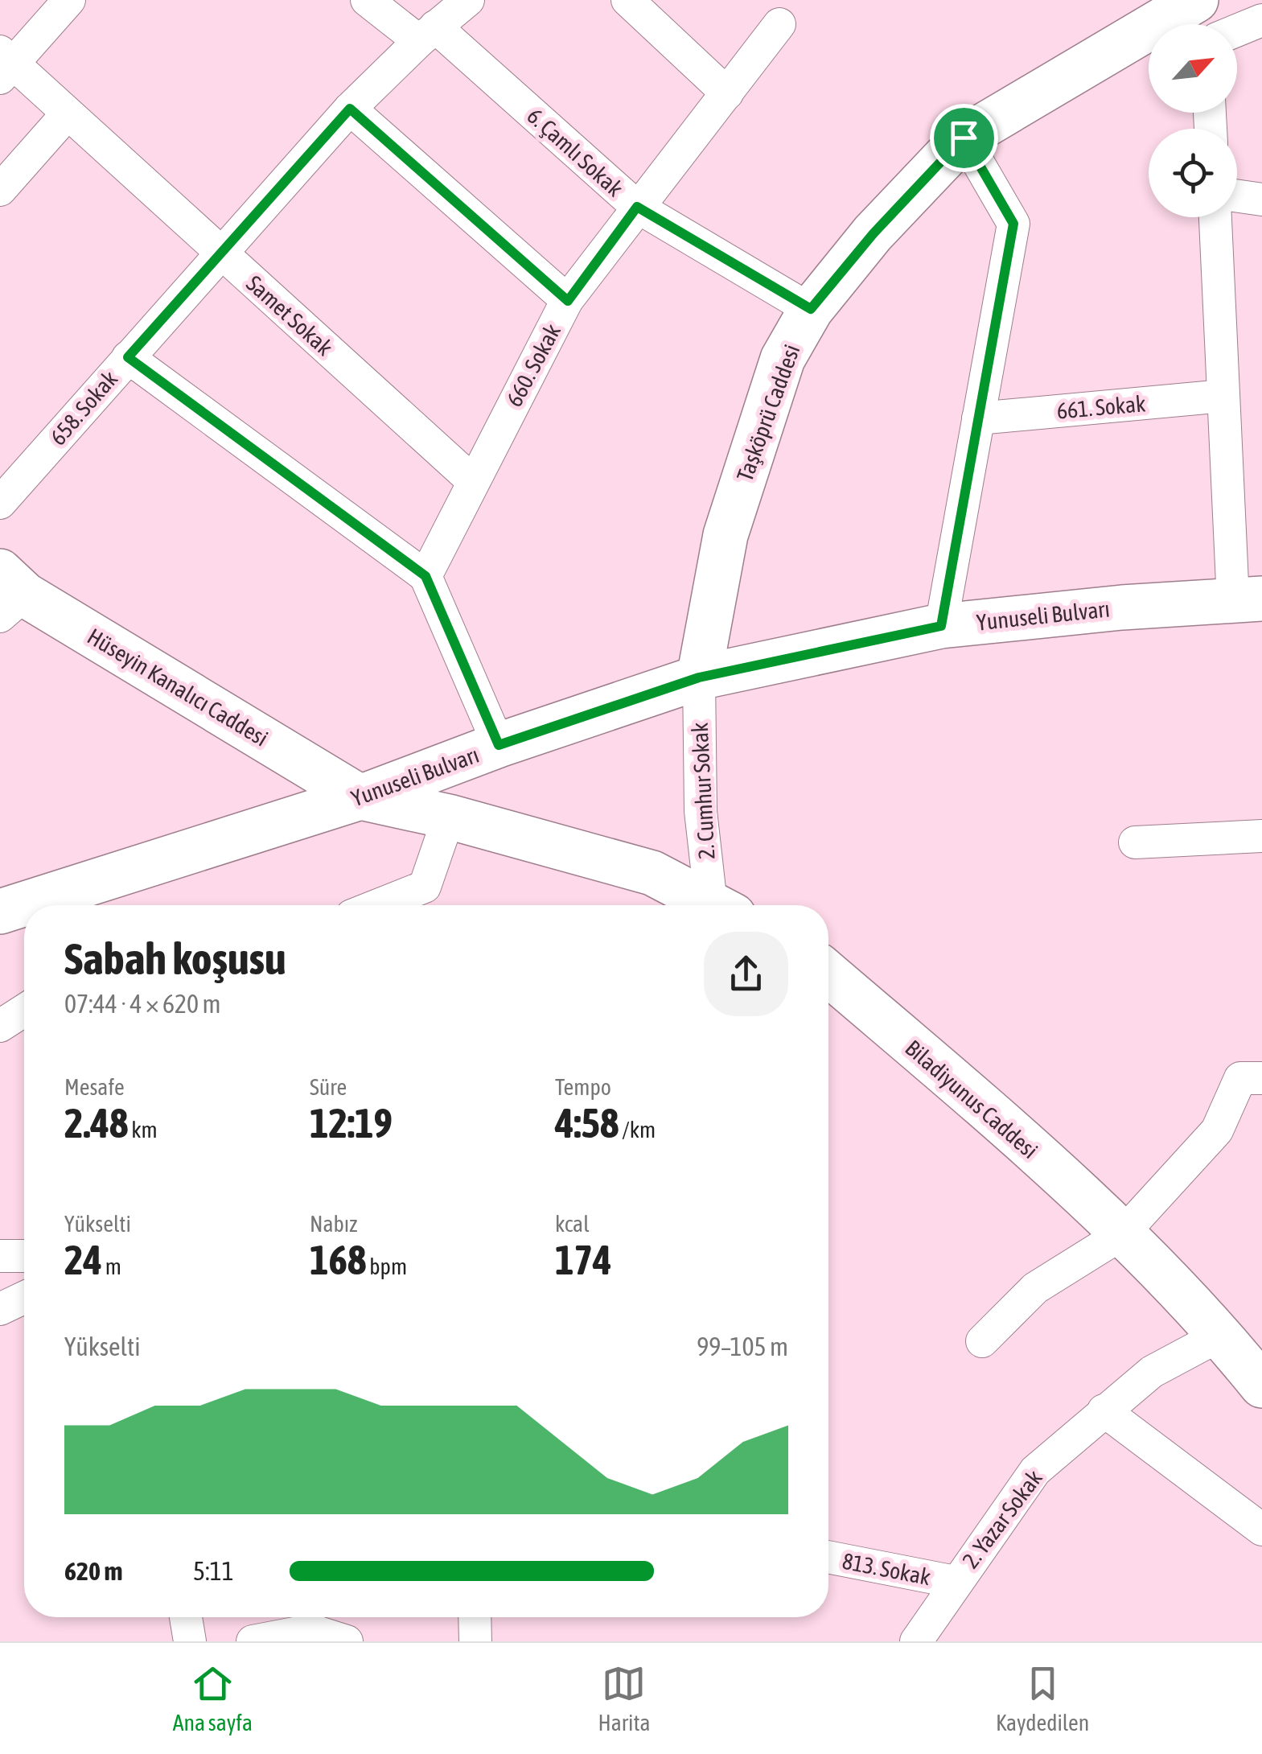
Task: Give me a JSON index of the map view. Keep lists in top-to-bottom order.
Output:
{
  "streets": {
    "street": [
      "6. Çamlı Sokak",
      "Samet Sokak",
      "660. Sokak",
      "661. Sokak",
      "658. Sokak",
      "Taşköprü Caddesi",
      "Yunuseli Bulvarı",
      "Hüseyin Kanalıcı Caddesi",
      "2. Cumhur Sokak",
      "Biladiyunus Caddesi",
      "2. Yazar Sokak",
      "813. Sokak"
    ]
  },
  "crossings": [
    ["6. Çamlı Sokak", "660. Sokak"],
    ["6. Çamlı Sokak", "658. Sokak"],
    ["6. Çamlı Sokak", "Taşköprü Caddesi"],
    ["Samet Sokak", "660. Sokak"],
    ["Samet Sokak", "658. Sokak"],
    ["Taşköprü Caddesi", "Yunuseli Bulvarı"],
    ["Taşköprü Caddesi", "2. Cumhur Sokak"],
    ["Yunuseli Bulvarı", "Hüseyin Kanalıcı Caddesi"],
    ["Yunuseli Bulvarı", "2. Cumhur Sokak"],
    ["Biladiyunus Caddesi", "2. Yazar Sokak"],
    ["2. Yazar Sokak", "813. Sokak"]
  ],
  "north": "top right",
  "page": {
    "heading": ["Sabah koşusu", "07:44 · 4 × 620 m"],
    "stats": [
      ["Mesafe", "2.48 km"],
      ["Süre", "12:19"],
      ["Tempo", "4:58 /km"],
      ["Yükselti", "24 m"],
      ["Nabız", "168 bpm"],
      ["kcal", "174"]
    ],
    "chart": ["Yükselti", "99–105 m"],
    "list": [
      {
        "name": "620 m",
        "note": "5:11"
      }
    ],
    "tabs": ["Ana sayfa", "Harita", "Kaydedilen"]
  }
}
